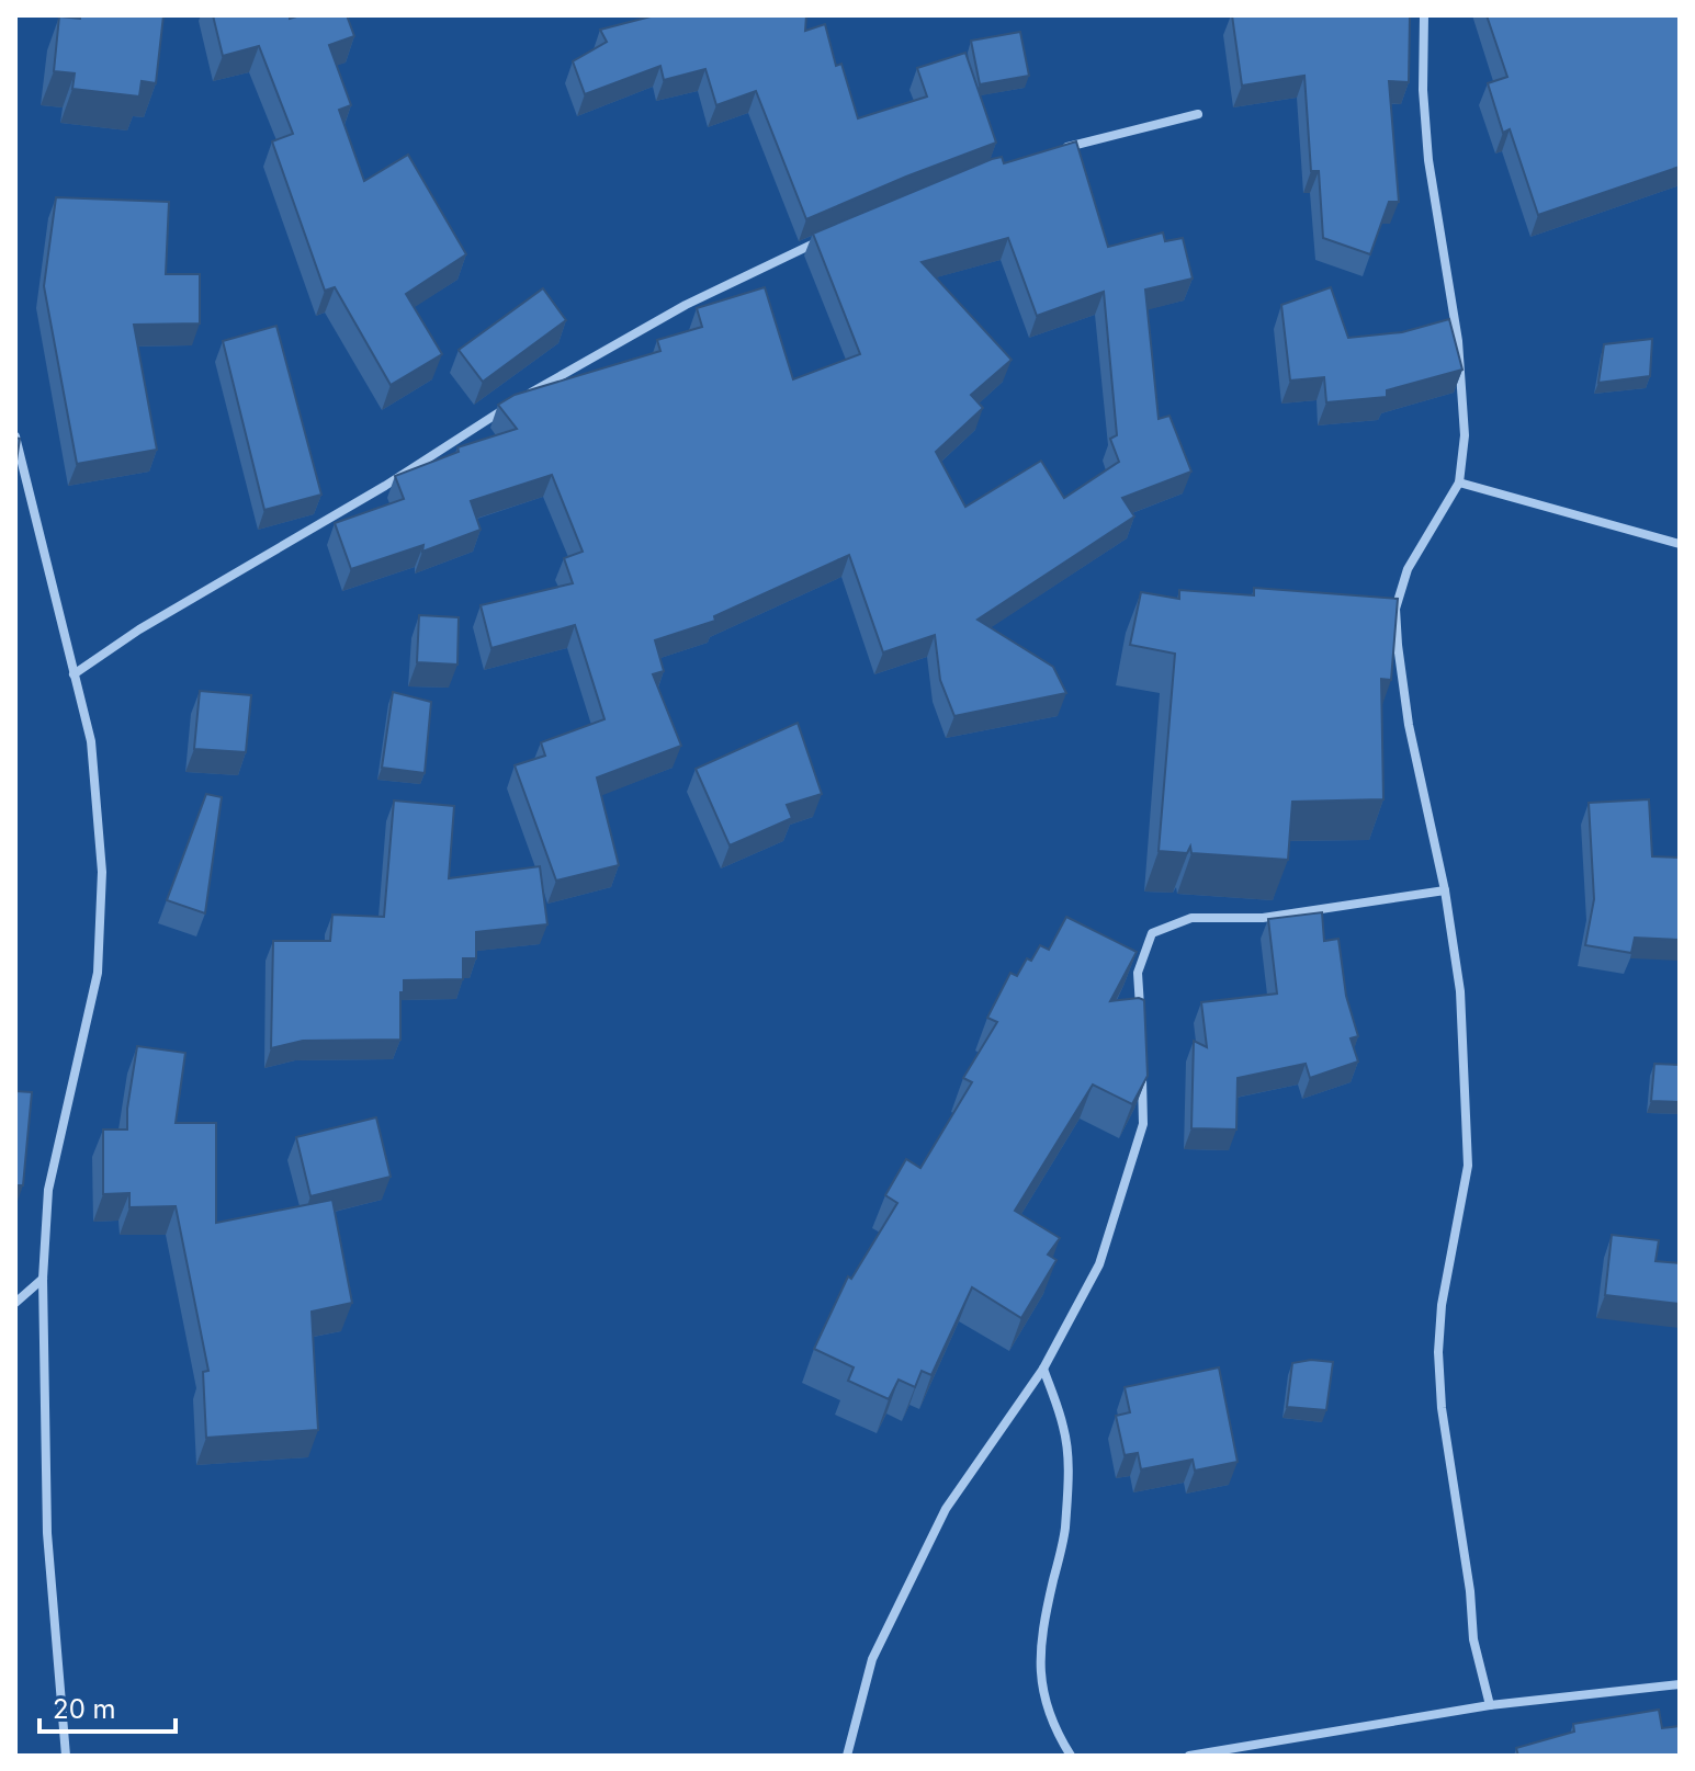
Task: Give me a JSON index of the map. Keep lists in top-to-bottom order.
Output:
{
  "scale_bar": "20 m"
}
